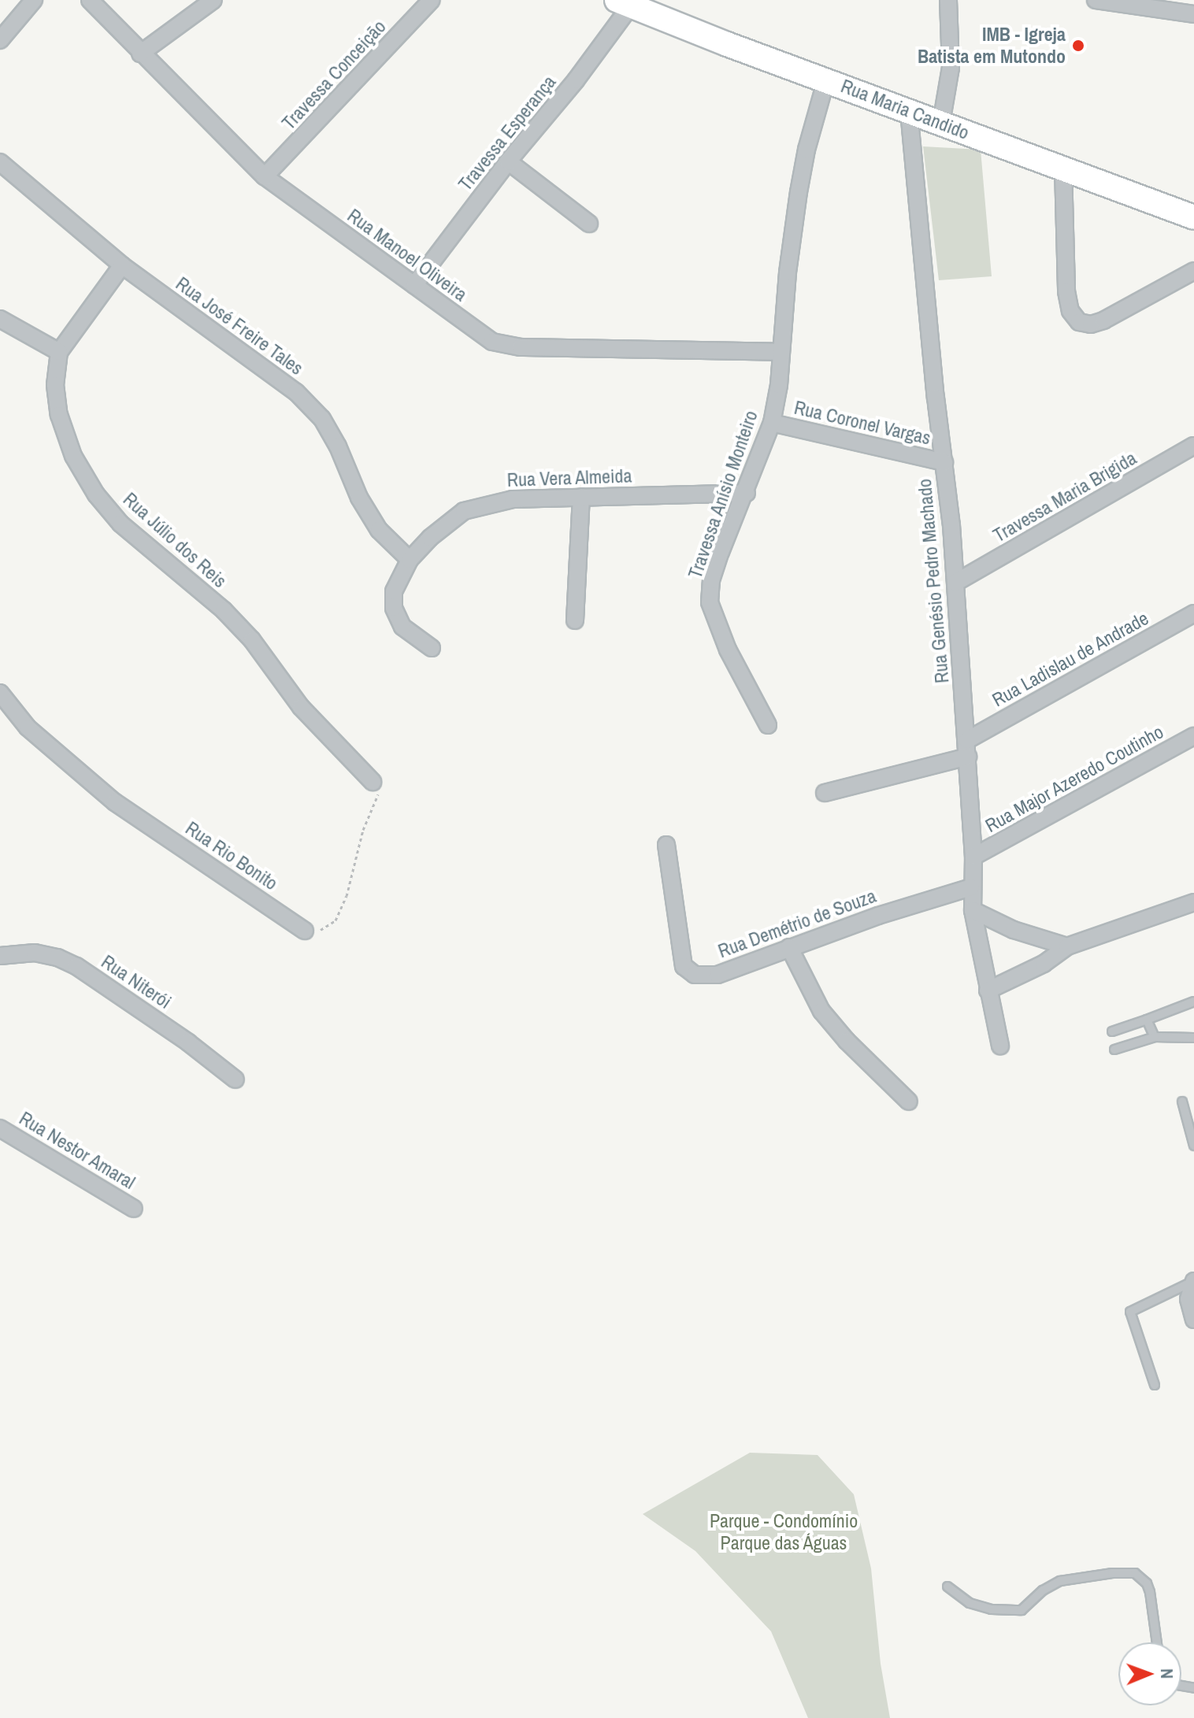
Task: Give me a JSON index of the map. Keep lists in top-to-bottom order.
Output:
{
  "streets": {
    "street": [
      "Travessa Conceição",
      "Rua Maria Candido",
      "Travessa Esperança",
      "Rua Manoel Oliveira",
      "Rua José Freire Tales",
      "Rua Coronel Vargas",
      "Rua Vera Almeida",
      "Travessa Anísio Monteiro",
      "Travessa Maria Brigida",
      "Rua Júlio dos Reis",
      "Rua Genésio Pedro Machado",
      "Rua Ladislau de Andrade",
      "Rua Major Azeredo Coutinho",
      "Rua Rio Bonito",
      "Rua Demétrio de Souza",
      "Rua Niterói",
      "Rua Nestor Amaral"
    ]
  },
  "crossings": [
    ["Travessa Conceição", "Rua Manoel Oliveira"],
    ["Rua Maria Candido", "Travessa Esperança"],
    ["Rua Maria Candido", "Travessa Anísio Monteiro"],
    ["Rua Maria Candido", "Rua Genésio Pedro Machado"],
    ["Travessa Esperança", "Rua Manoel Oliveira"],
    ["Rua Manoel Oliveira", "Travessa Anísio Monteiro"],
    ["Rua José Freire Tales", "Rua Vera Almeida"],
    ["Rua José Freire Tales", "Rua Júlio dos Reis"],
    ["Rua Coronel Vargas", "Travessa Anísio Monteiro"],
    ["Rua Coronel Vargas", "Rua Genésio Pedro Machado"],
    ["Rua Vera Almeida", "Travessa Anísio Monteiro"],
    ["Travessa Maria Brigida", "Rua Genésio Pedro Machado"],
    ["Rua Genésio Pedro Machado", "Rua Ladislau de Andrade"],
    ["Rua Genésio Pedro Machado", "Rua Major Azeredo Coutinho"],
    ["Rua Genésio Pedro Machado", "Rua Demétrio de Souza"]
  ],
  "parks": ["Parque - Condomínio Parque das Águas"],
  "places": ["IMB - Igreja Batista em Mutondo"],
  "north": "right"
}
